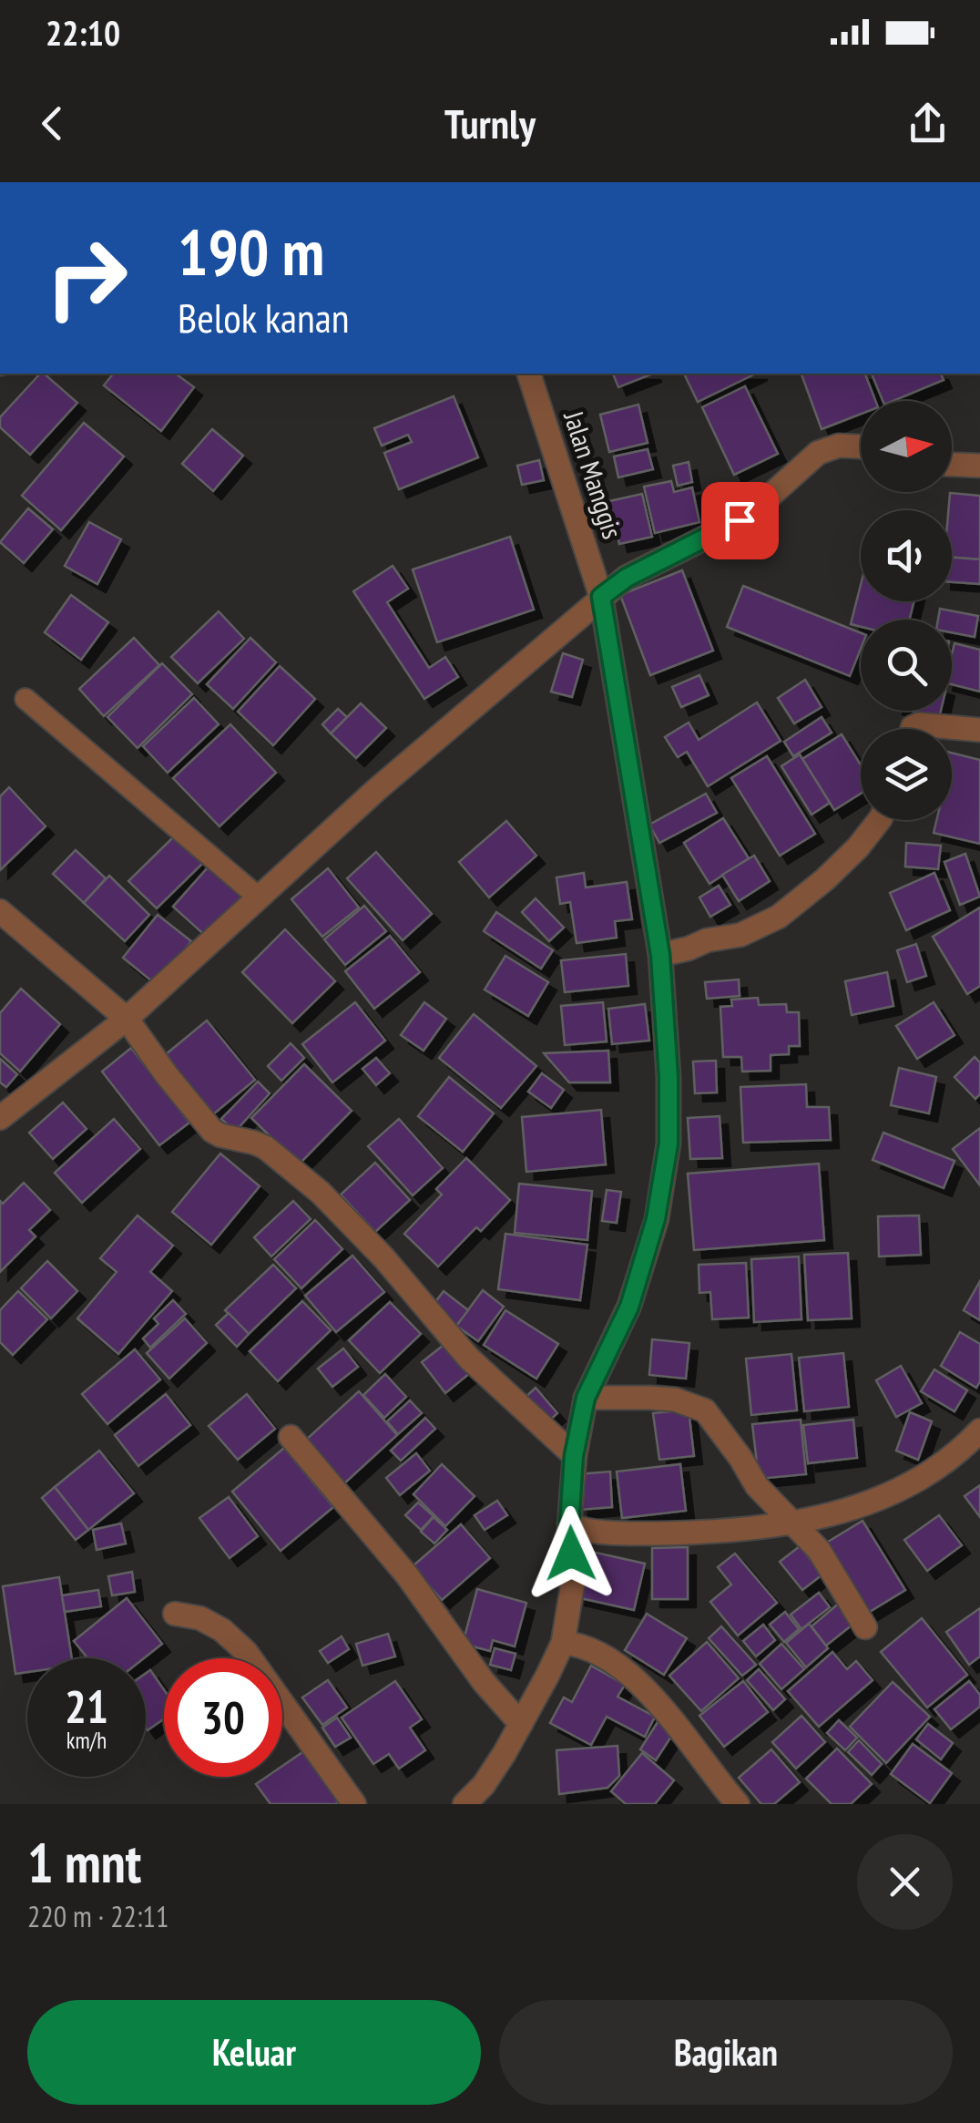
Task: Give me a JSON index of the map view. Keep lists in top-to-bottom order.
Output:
{
  "streets": {
    "street": ["Jalan Manggis"]
  },
  "north": "right",
  "page": {
    "status": "22:10",
    "header": "Turnly",
    "turn": ["190 m", "Belok kanan"],
    "speed": "21 km/h",
    "limit": "30",
    "heading": ["1 mnt", "220 m · 22:11"],
    "buttons": ["Keluar", "Bagikan"]
  }
}
